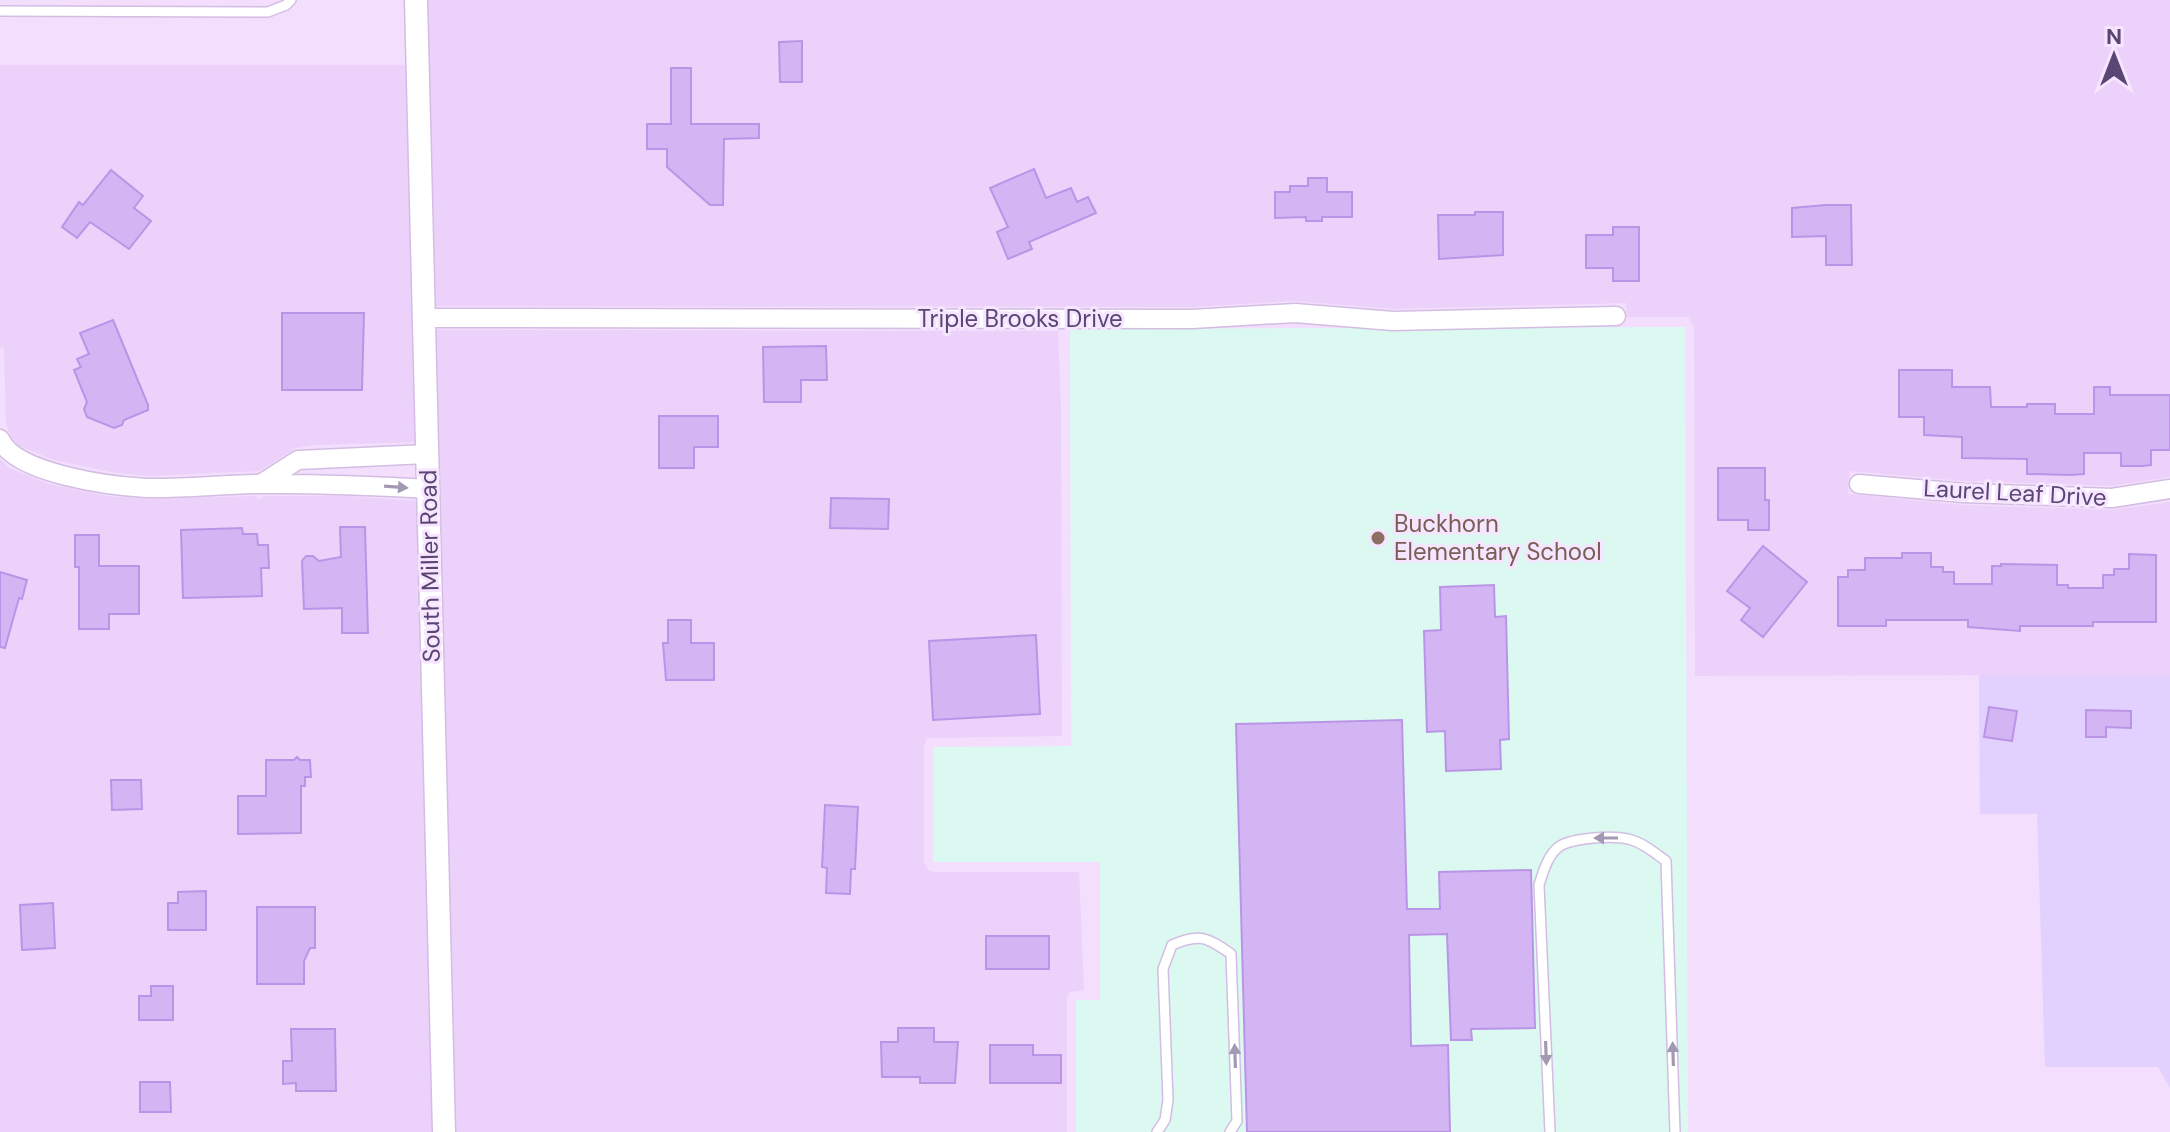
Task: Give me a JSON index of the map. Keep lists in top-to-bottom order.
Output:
{
  "streets": {
    "street": ["Triple Brooks Drive", "Laurel Leaf Drive", "South Miller Road"]
  },
  "crossings": [
    ["Triple Brooks Drive", "South Miller Road"]
  ],
  "places": ["Buckhorn Elementary School"],
  "north": "top"
}
